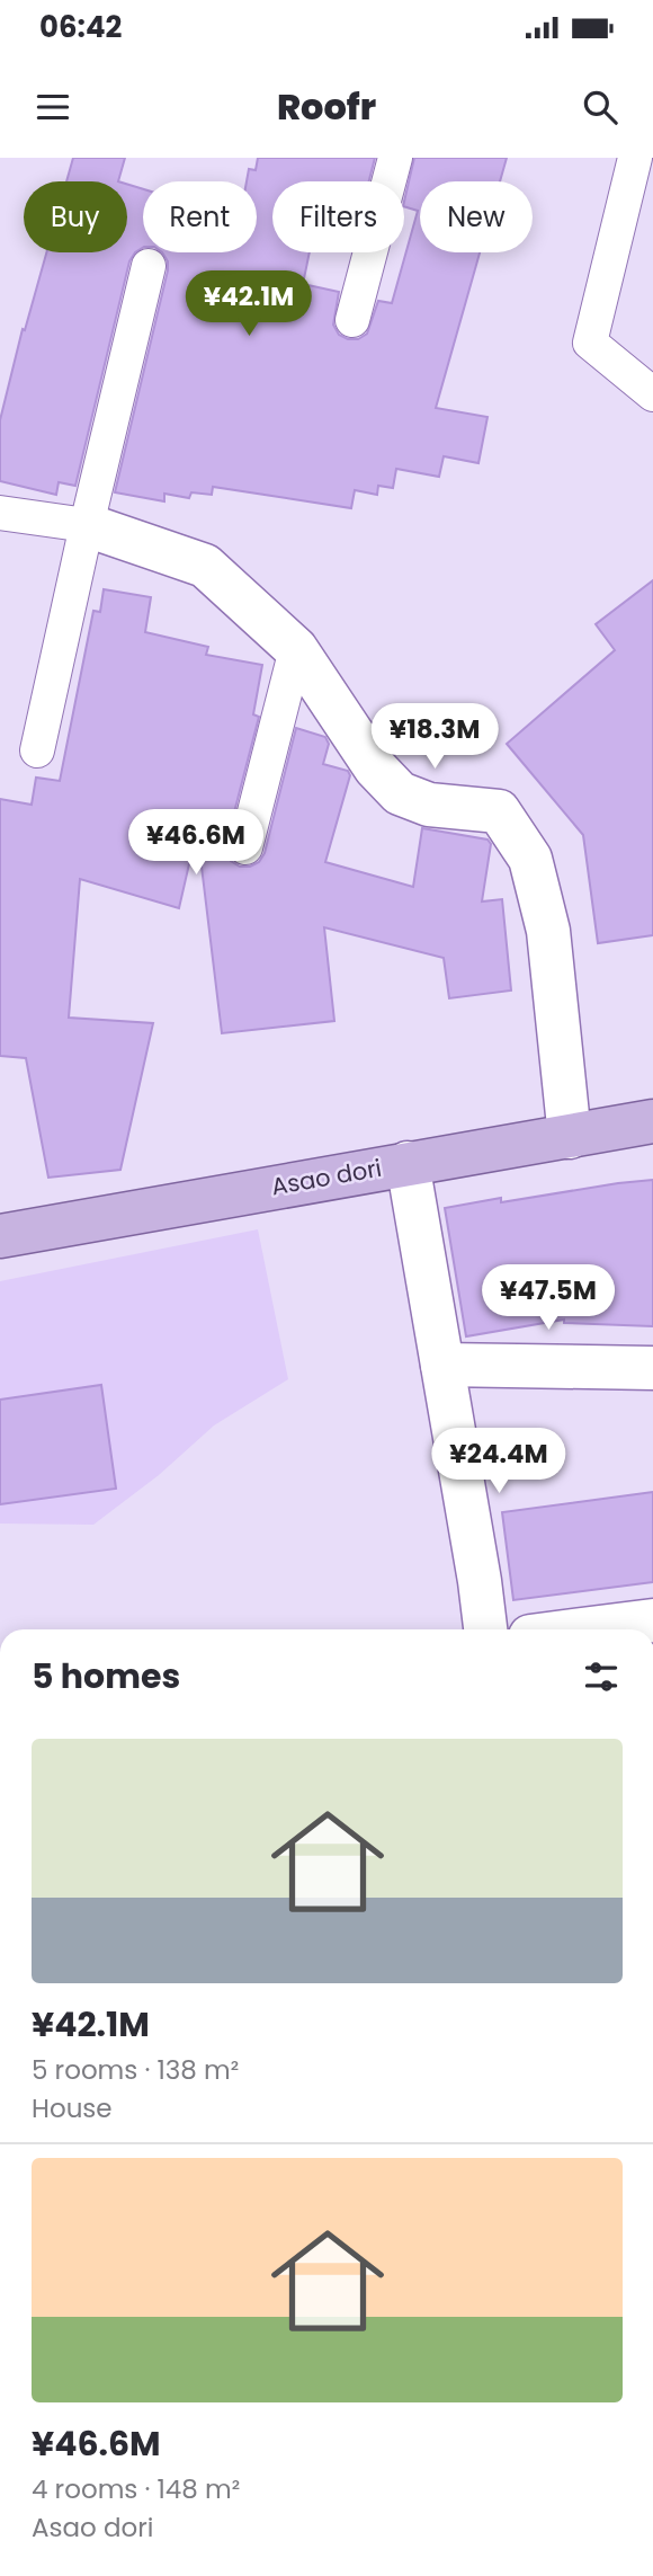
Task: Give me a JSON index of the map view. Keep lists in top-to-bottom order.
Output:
{
  "streets": {
    "main road": ["Asao dori"]
  },
  "page": {
    "status": "06:42",
    "header": "Roofr",
    "chip": [
      "Buy",
      "Rent",
      "Filters",
      "New"
    ],
    "price": [
      "¥42.1M",
      "¥18.3M",
      "¥46.6M",
      "¥47.5M",
      "¥24.4M"
    ],
    "heading": "5 homes",
    "list": [
      {
        "name": "¥42.1M",
        "note": "5 rooms · 138 m² · House"
      },
      {
        "name": "¥46.6M",
        "note": "4 rooms · 148 m² · Asao dori"
      }
    ]
  }
}
